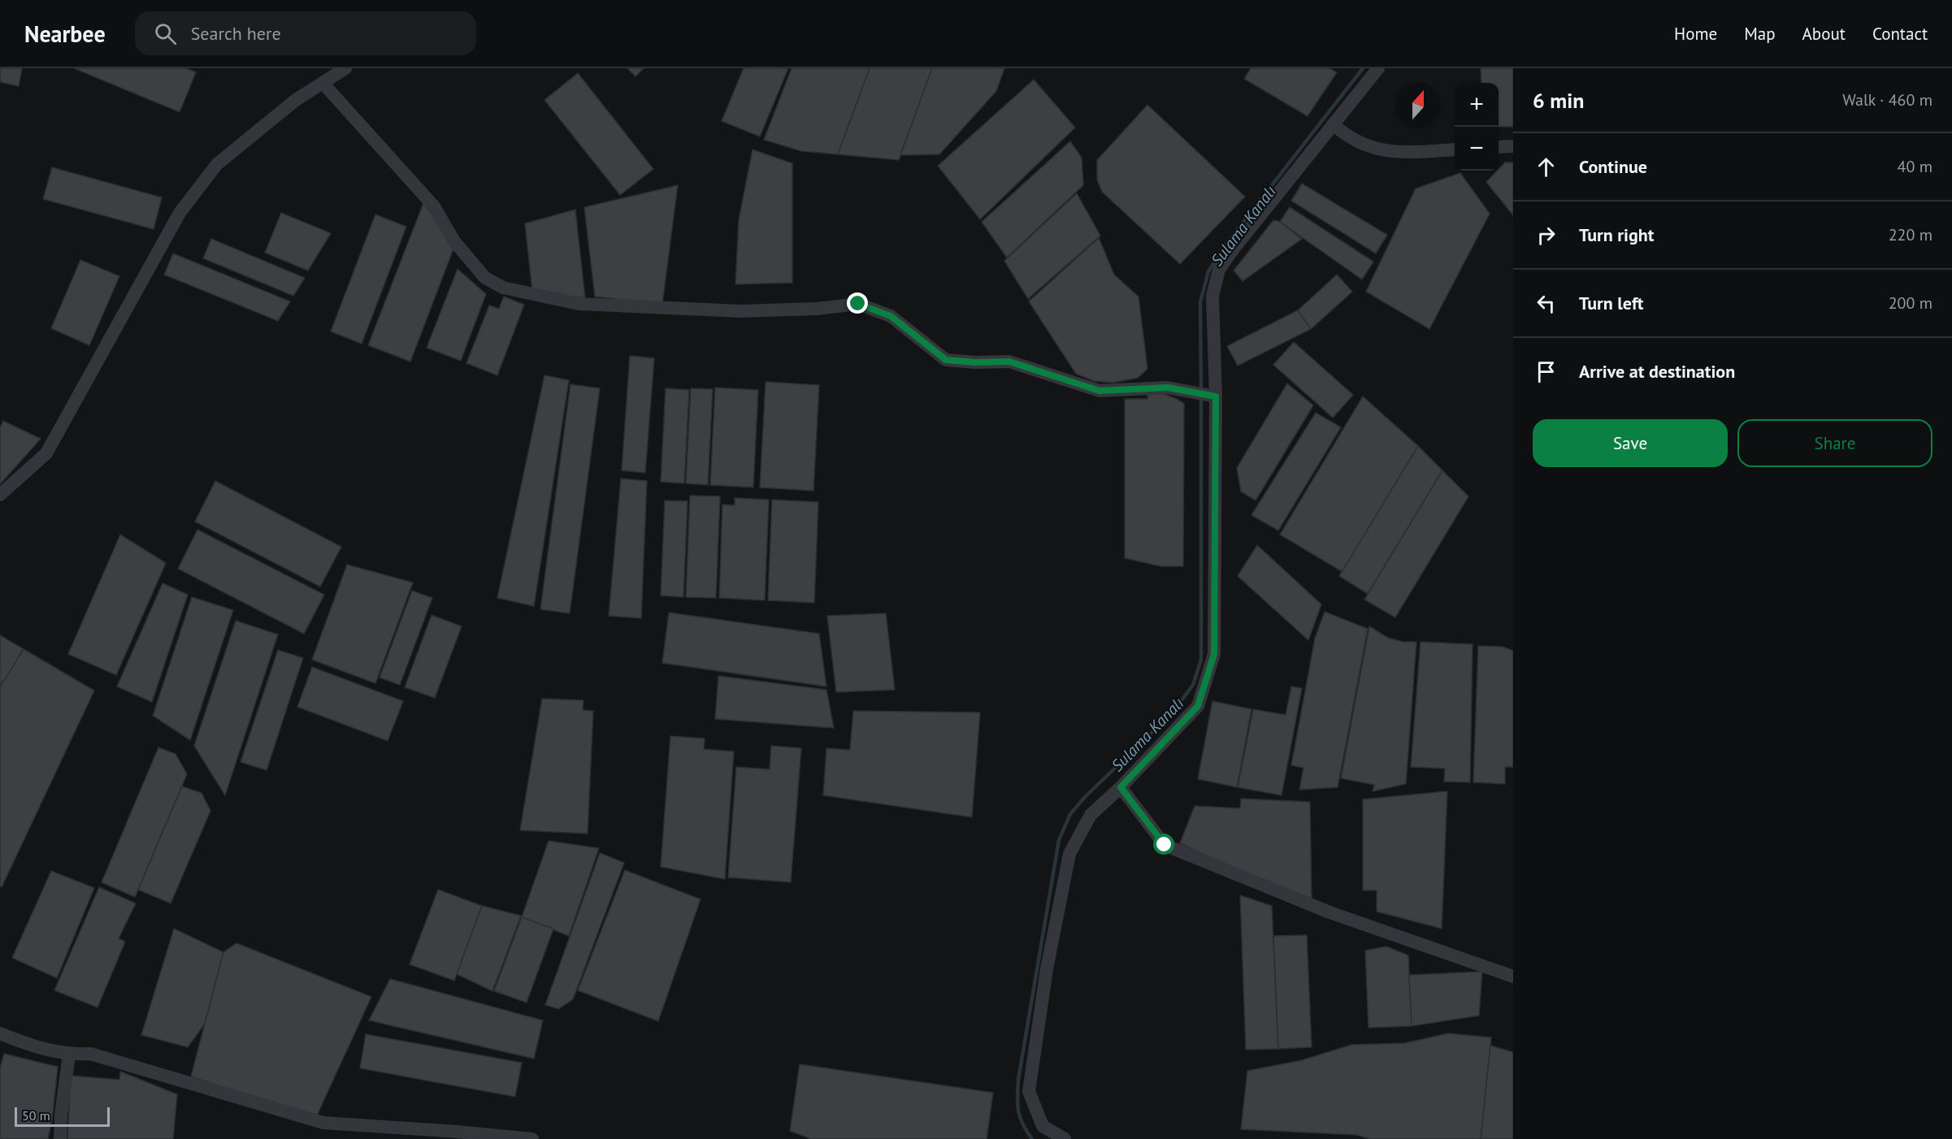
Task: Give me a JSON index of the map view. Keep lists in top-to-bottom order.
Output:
{
  "water": ["Sulama Kanalı"],
  "scale_bar": "50 m",
  "north": "top",
  "page": {
    "header": "Nearbee",
    "search": "Search here",
    "nav": [
      "Home",
      "Map",
      "About",
      "Contact"
    ],
    "heading": ["6 min", "Walk · 460 m"],
    "map_buttons": ["+", "−"],
    "list": [
      ["Continue", "40 m"],
      ["Turn right", "220 m"],
      ["Turn left", "200 m"],
      "Arrive at destination"
    ],
    "buttons": ["Save", "Share"],
    "scale": "50 m"
  }
}
